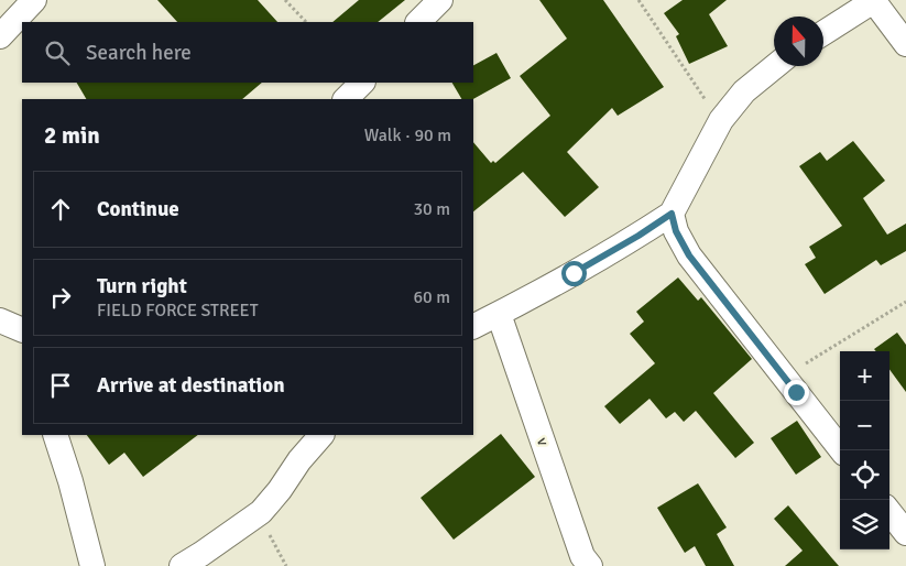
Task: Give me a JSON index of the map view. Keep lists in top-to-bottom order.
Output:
{
  "streets": {
    "street": ["v"]
  },
  "north": "top",
  "page": {
    "search": "Search here",
    "heading": ["2 min", "Walk · 90 m"],
    "list": [
      ["Continue", "30 m"],
      ["Turn right", "FIELD FORCE STREET", "60 m"],
      "Arrive at destination"
    ],
    "map_buttons": ["+", "−"]
  }
}
